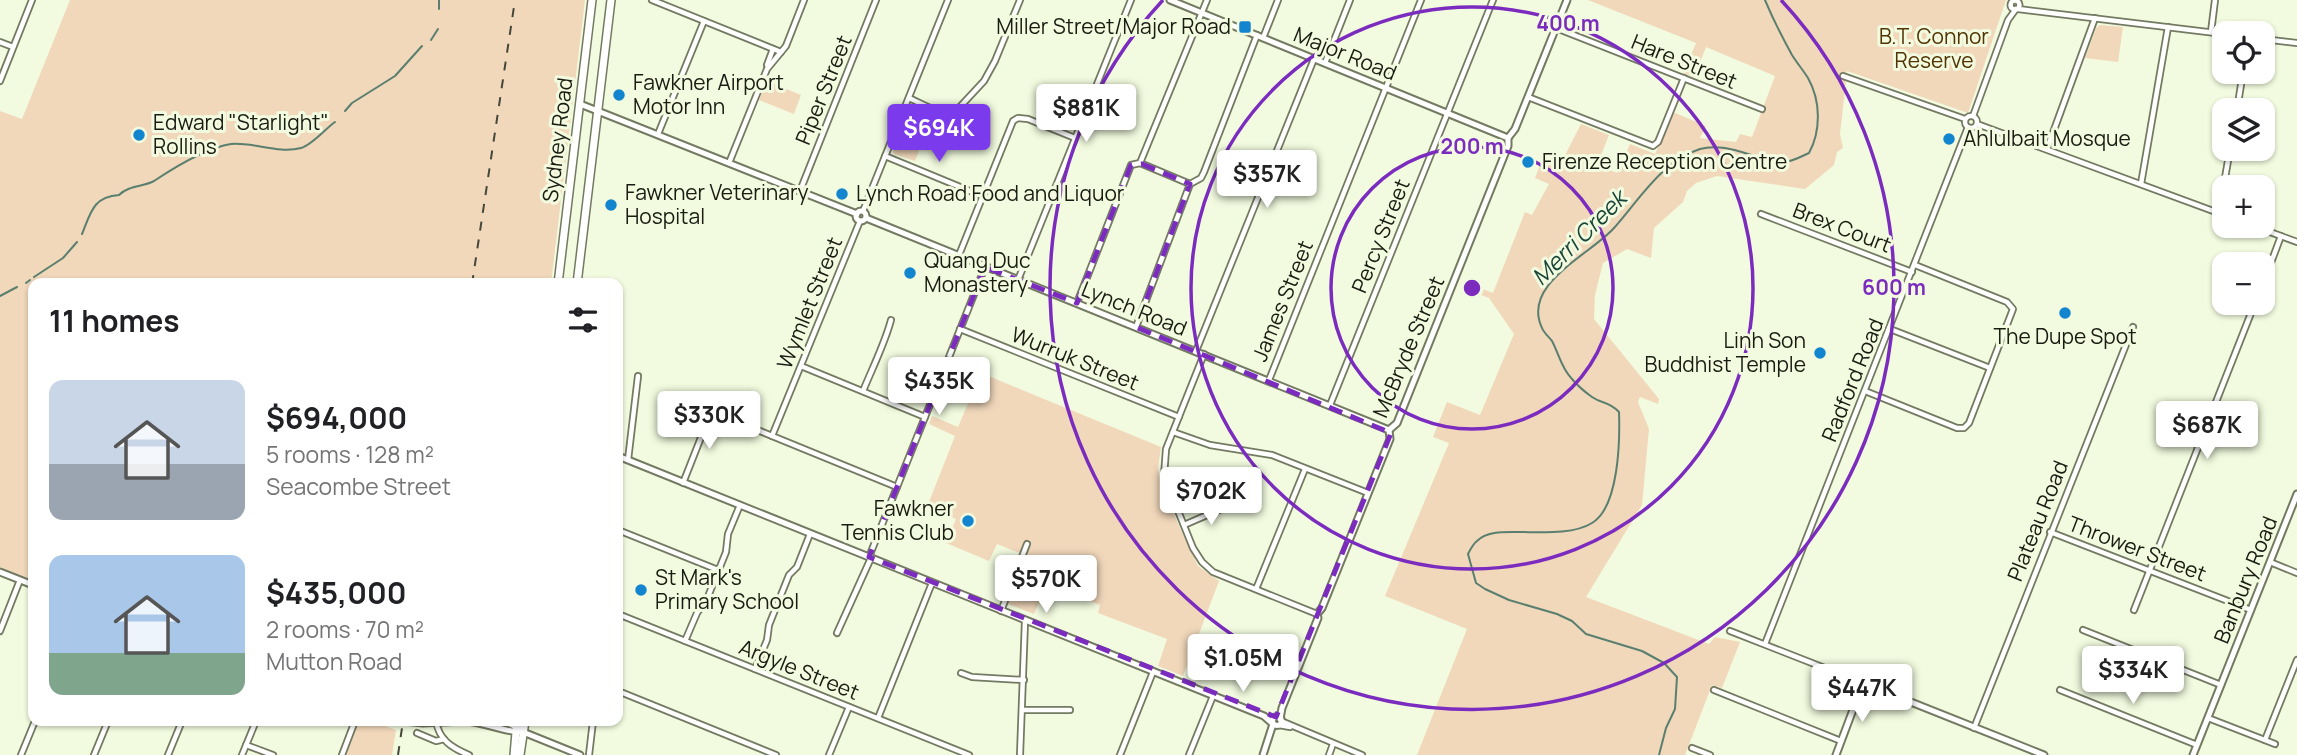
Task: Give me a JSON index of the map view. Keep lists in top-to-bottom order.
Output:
{
  "streets": {
    "highway": ["Sydney Road"],
    "street": [
      "Major Road",
      "Hare Street",
      "Piper Street",
      "Brex Court",
      "Percy Street",
      "James Street",
      "Wymlet Street",
      "Lynch Road",
      "McBryde Street",
      "Wurruk Street",
      "Radford Road",
      "Plateau Road",
      "Thrower Street",
      "Banbury Road",
      "Argyle Street"
    ]
  },
  "crossings": [
    ["Major Road", "Percy Street"],
    ["Major Road", "James Street"],
    ["Major Road", "McBryde Street"],
    ["Hare Street", "McBryde Street"],
    ["Piper Street", "Lynch Road"],
    ["Sydney Road", "Lynch Road"],
    ["Brex Court", "Radford Road"],
    ["Percy Street", "Lynch Road"],
    ["James Street", "Lynch Road"],
    ["Wymlet Street", "Lynch Road"],
    ["Lynch Road", "McBryde Street"],
    ["Plateau Road", "Thrower Street"],
    ["Thrower Street", "Banbury Road"]
  ],
  "water": ["Merri Creek"],
  "parks": ["B.T. Connor Reserve"],
  "places": {
    "transit": ["Miller Street/Major Road"],
    "other": [
      "Fawkner Airport Motor Inn",
      "Edward \"Starlight\" Rollins",
      "Ahlulbait Mosque",
      "Firenze Reception Centre",
      "Lynch Road Food and Liquor",
      "Fawkner Veterinary Hospital",
      "Quang Duc Monastery",
      "The Dupe Spot",
      "Linh Son Buddhist Temple",
      "Fawkner Tennis Club",
      "St Mark's Primary School"
    ]
  },
  "page": {
    "map_buttons": ["+", "−"],
    "price": [
      "$881K",
      "$694K",
      "$357K",
      "$435K",
      "$330K",
      "$687K",
      "$702K",
      "$570K",
      "$1.05M",
      "$334K",
      "$447K"
    ],
    "heading": "11 homes",
    "list": [
      {
        "name": "$694,000",
        "note": "5 rooms · 128 m² · Seacombe Street"
      },
      {
        "name": "$435,000",
        "note": "2 rooms · 70 m² · Mutton Road"
      }
    ]
  },
  "rings": ["400 m", "200 m", "600 m"]
}
